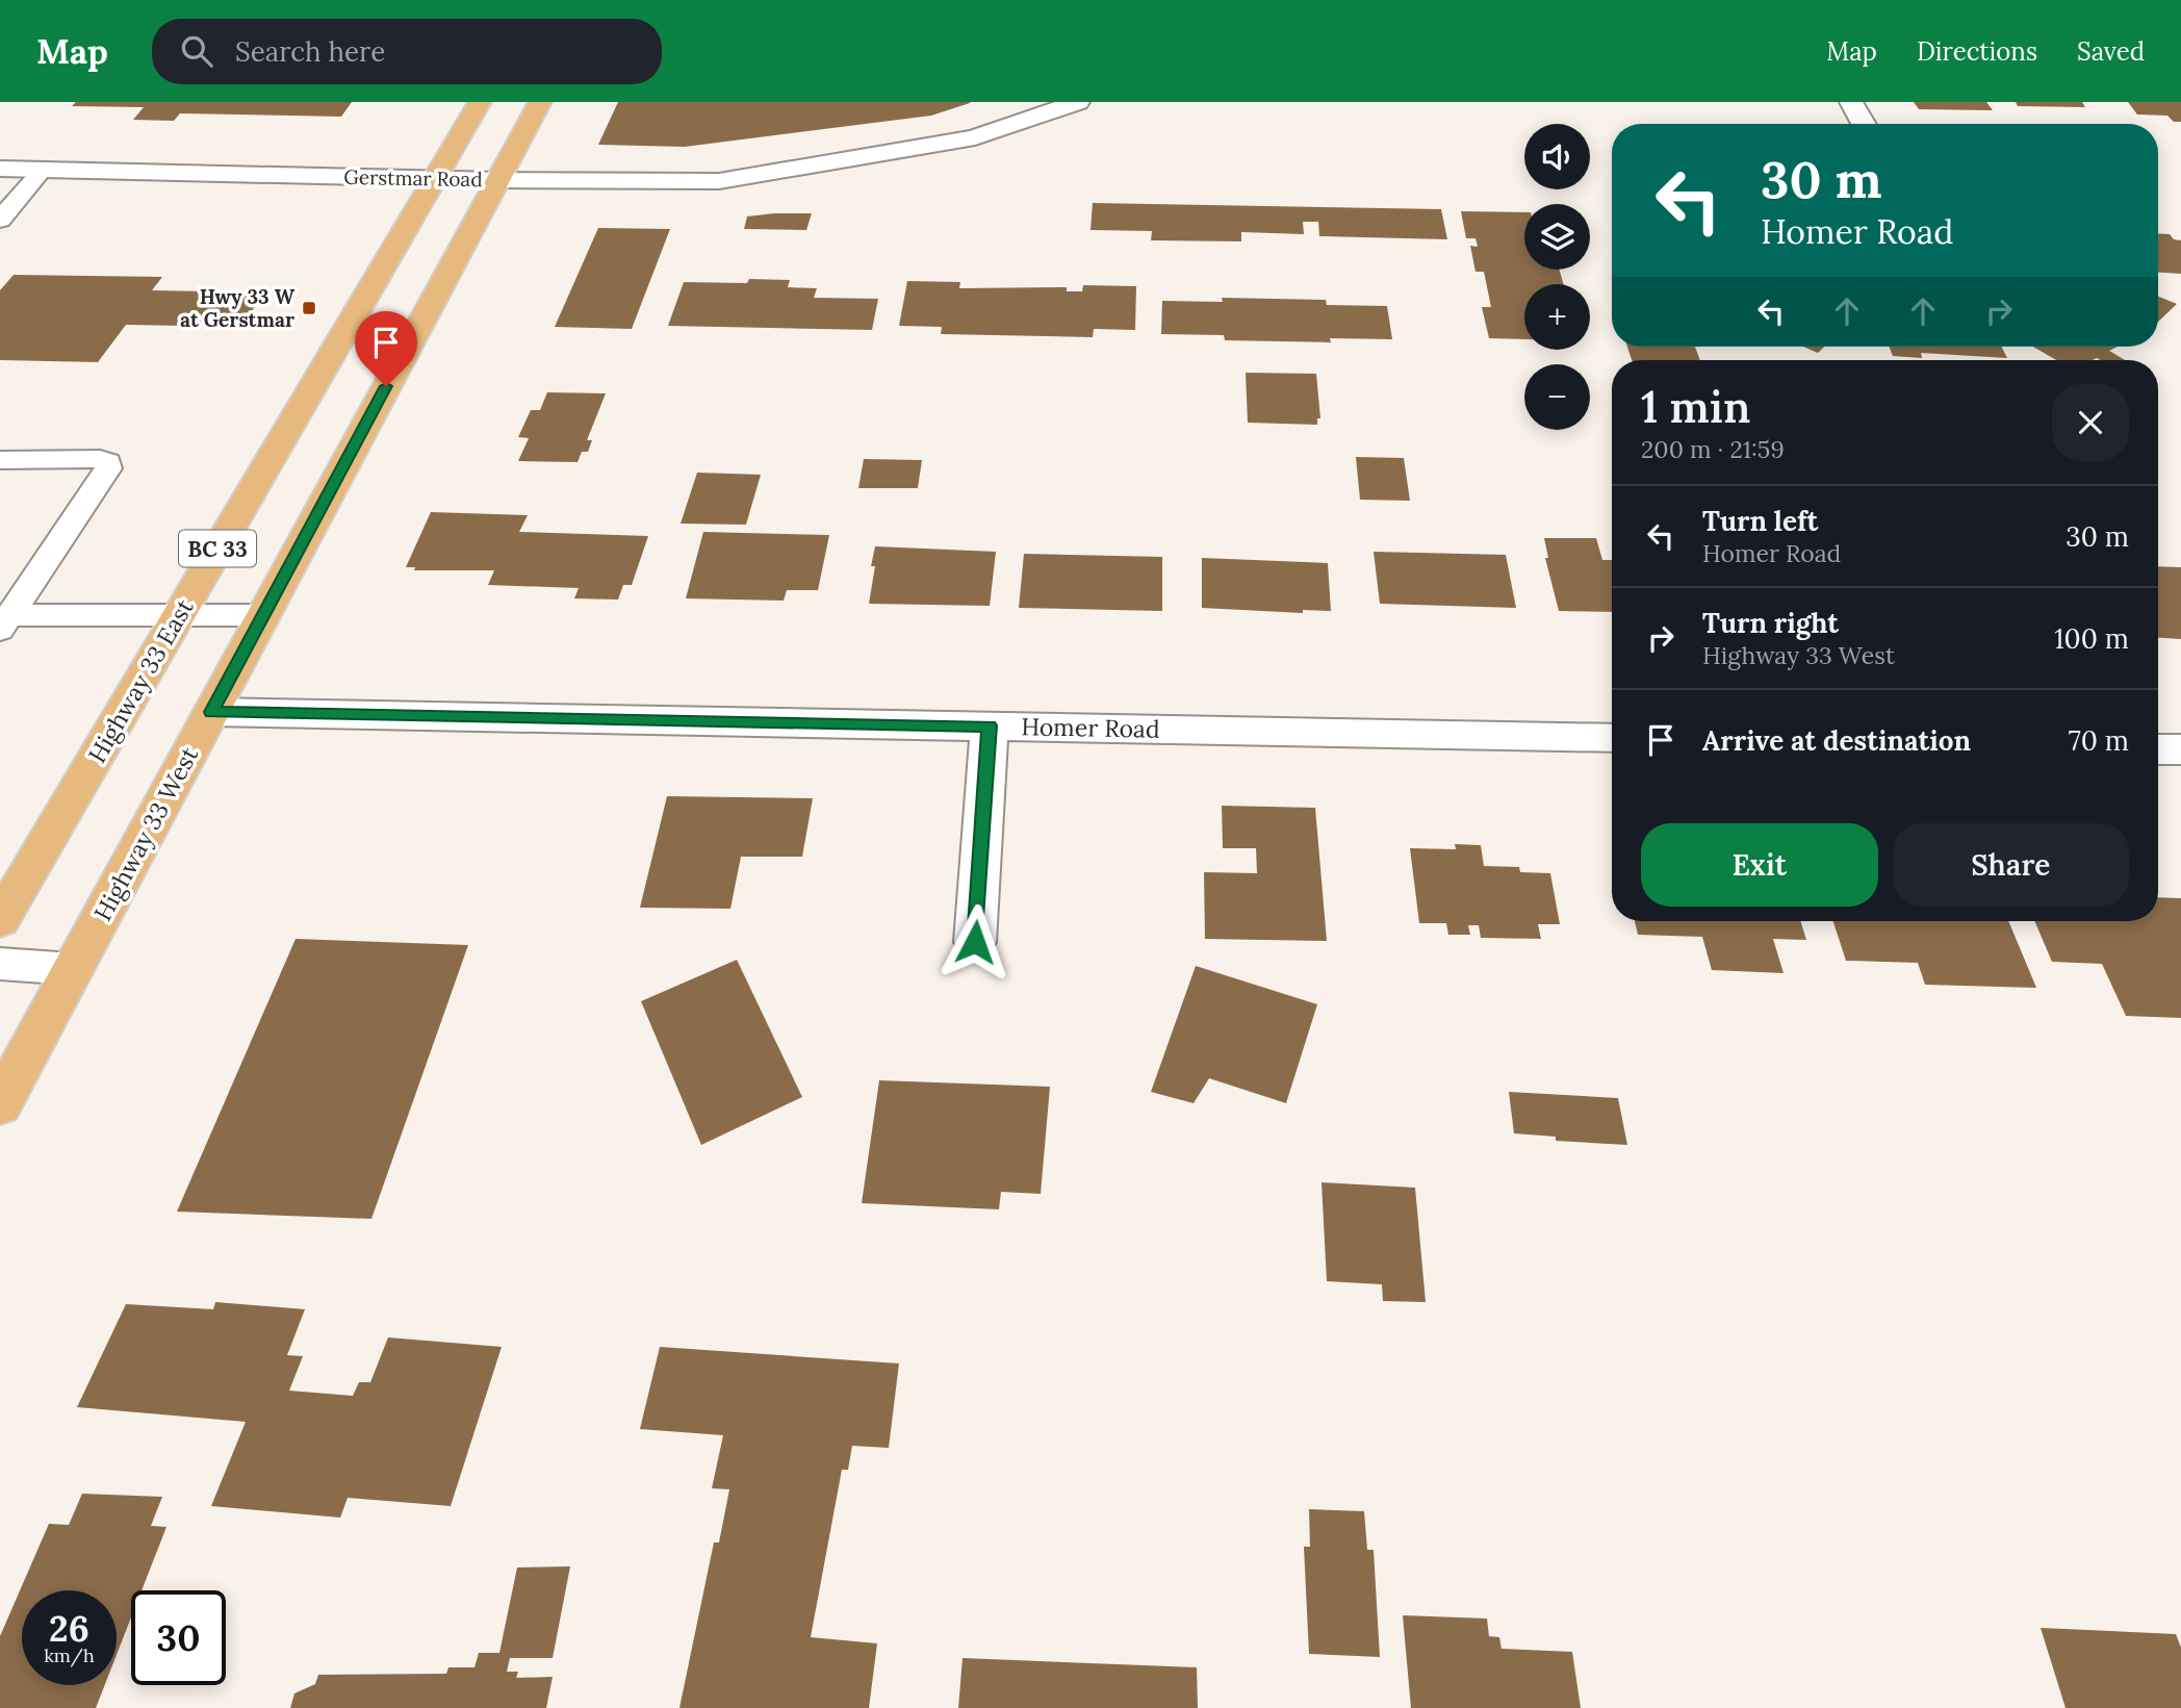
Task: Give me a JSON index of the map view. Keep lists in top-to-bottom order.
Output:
{
  "streets": {
    "main road": ["BC 33", "Highway 33 East", "Highway 33 West"],
    "street": ["Gerstmar Road", "Homer Road"]
  },
  "crossings": [
    ["Gerstmar Road", "Highway 33 East"],
    ["Gerstmar Road", "Highway 33 West"],
    ["Homer Road", "Highway 33 West"]
  ],
  "places": {
    "transit": ["Hwy 33 W at Gerstmar"]
  },
  "page": {
    "header": "Map",
    "search": "Search here",
    "nav": ["Map", "Directions", "Saved"],
    "map_buttons": ["+", "−"],
    "turn": ["30 m", "Homer Road"],
    "heading": ["1 min", "200 m · 21:59"],
    "list": [
      {
        "name": "Turn left",
        "note": "Homer Road",
        "value": "30 m"
      },
      {
        "name": "Turn right",
        "note": "Highway 33 West",
        "value": "100 m"
      },
      {
        "name": "Arrive at destination",
        "value": "70 m"
      }
    ],
    "buttons": ["Exit", "Share"],
    "speed": "26 km/h",
    "limit": "30"
  }
}
